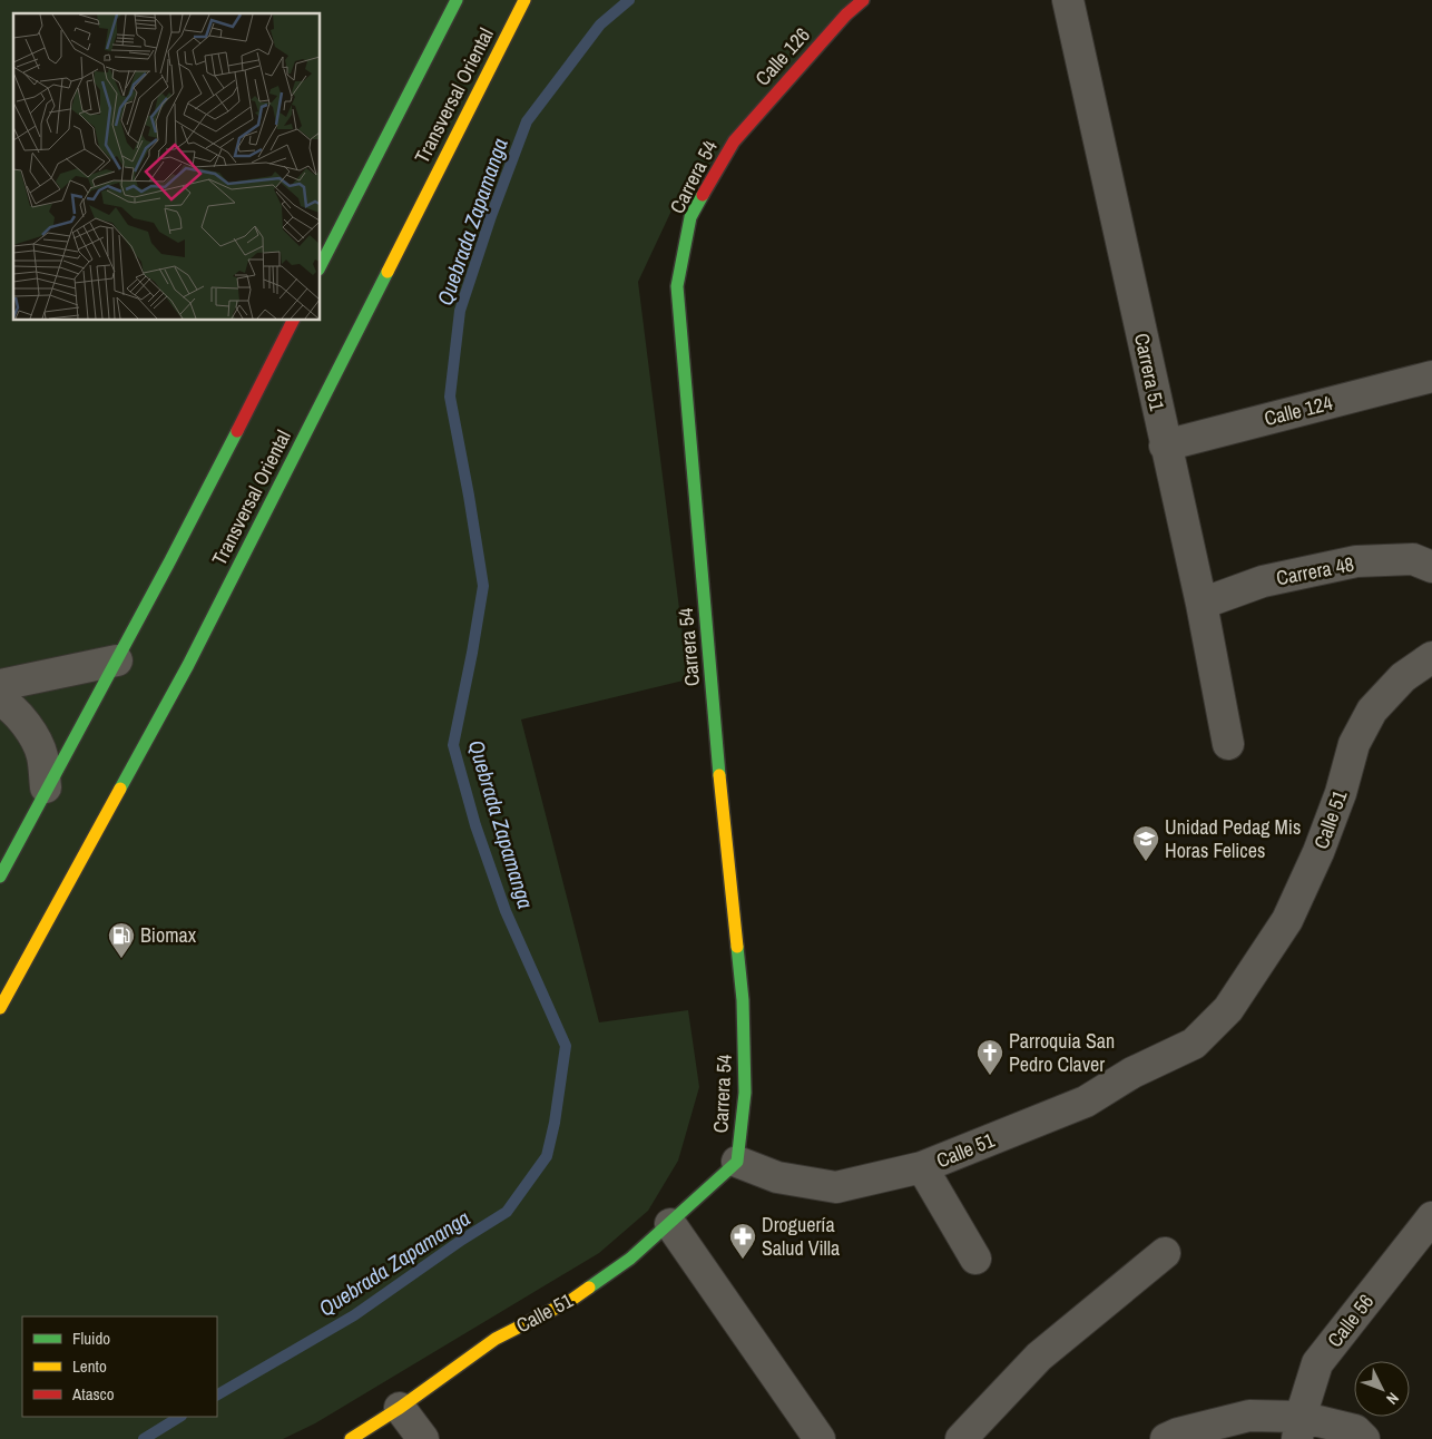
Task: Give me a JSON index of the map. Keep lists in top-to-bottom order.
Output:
{
  "streets": {
    "main road": [
      "Calle 126",
      "Transversal Oriental",
      "Carrera 54",
      "Calle 51"
    ],
    "street": [
      "Carrera 51",
      "Calle 124",
      "Carrera 48",
      "Calle 56"
    ]
  },
  "crossings": [
    ["Calle 126", "Carrera 54"],
    ["Carrera 54", "Calle 51"],
    ["Carrera 51", "Calle 124"],
    ["Carrera 51", "Carrera 48"]
  ],
  "water": ["Quebrada Zapamanga"],
  "places": {
    "school or university": ["Unidad Pedag Mis Horas Felices"],
    "fuel station": ["Biomax"],
    "church": ["Parroquia San Pedro Claver"],
    "pharmacy": ["Droguería Salud Villa"]
  },
  "legend": ["Fluido", "Lento", "Atasco"],
  "north": "bottom right"
}
